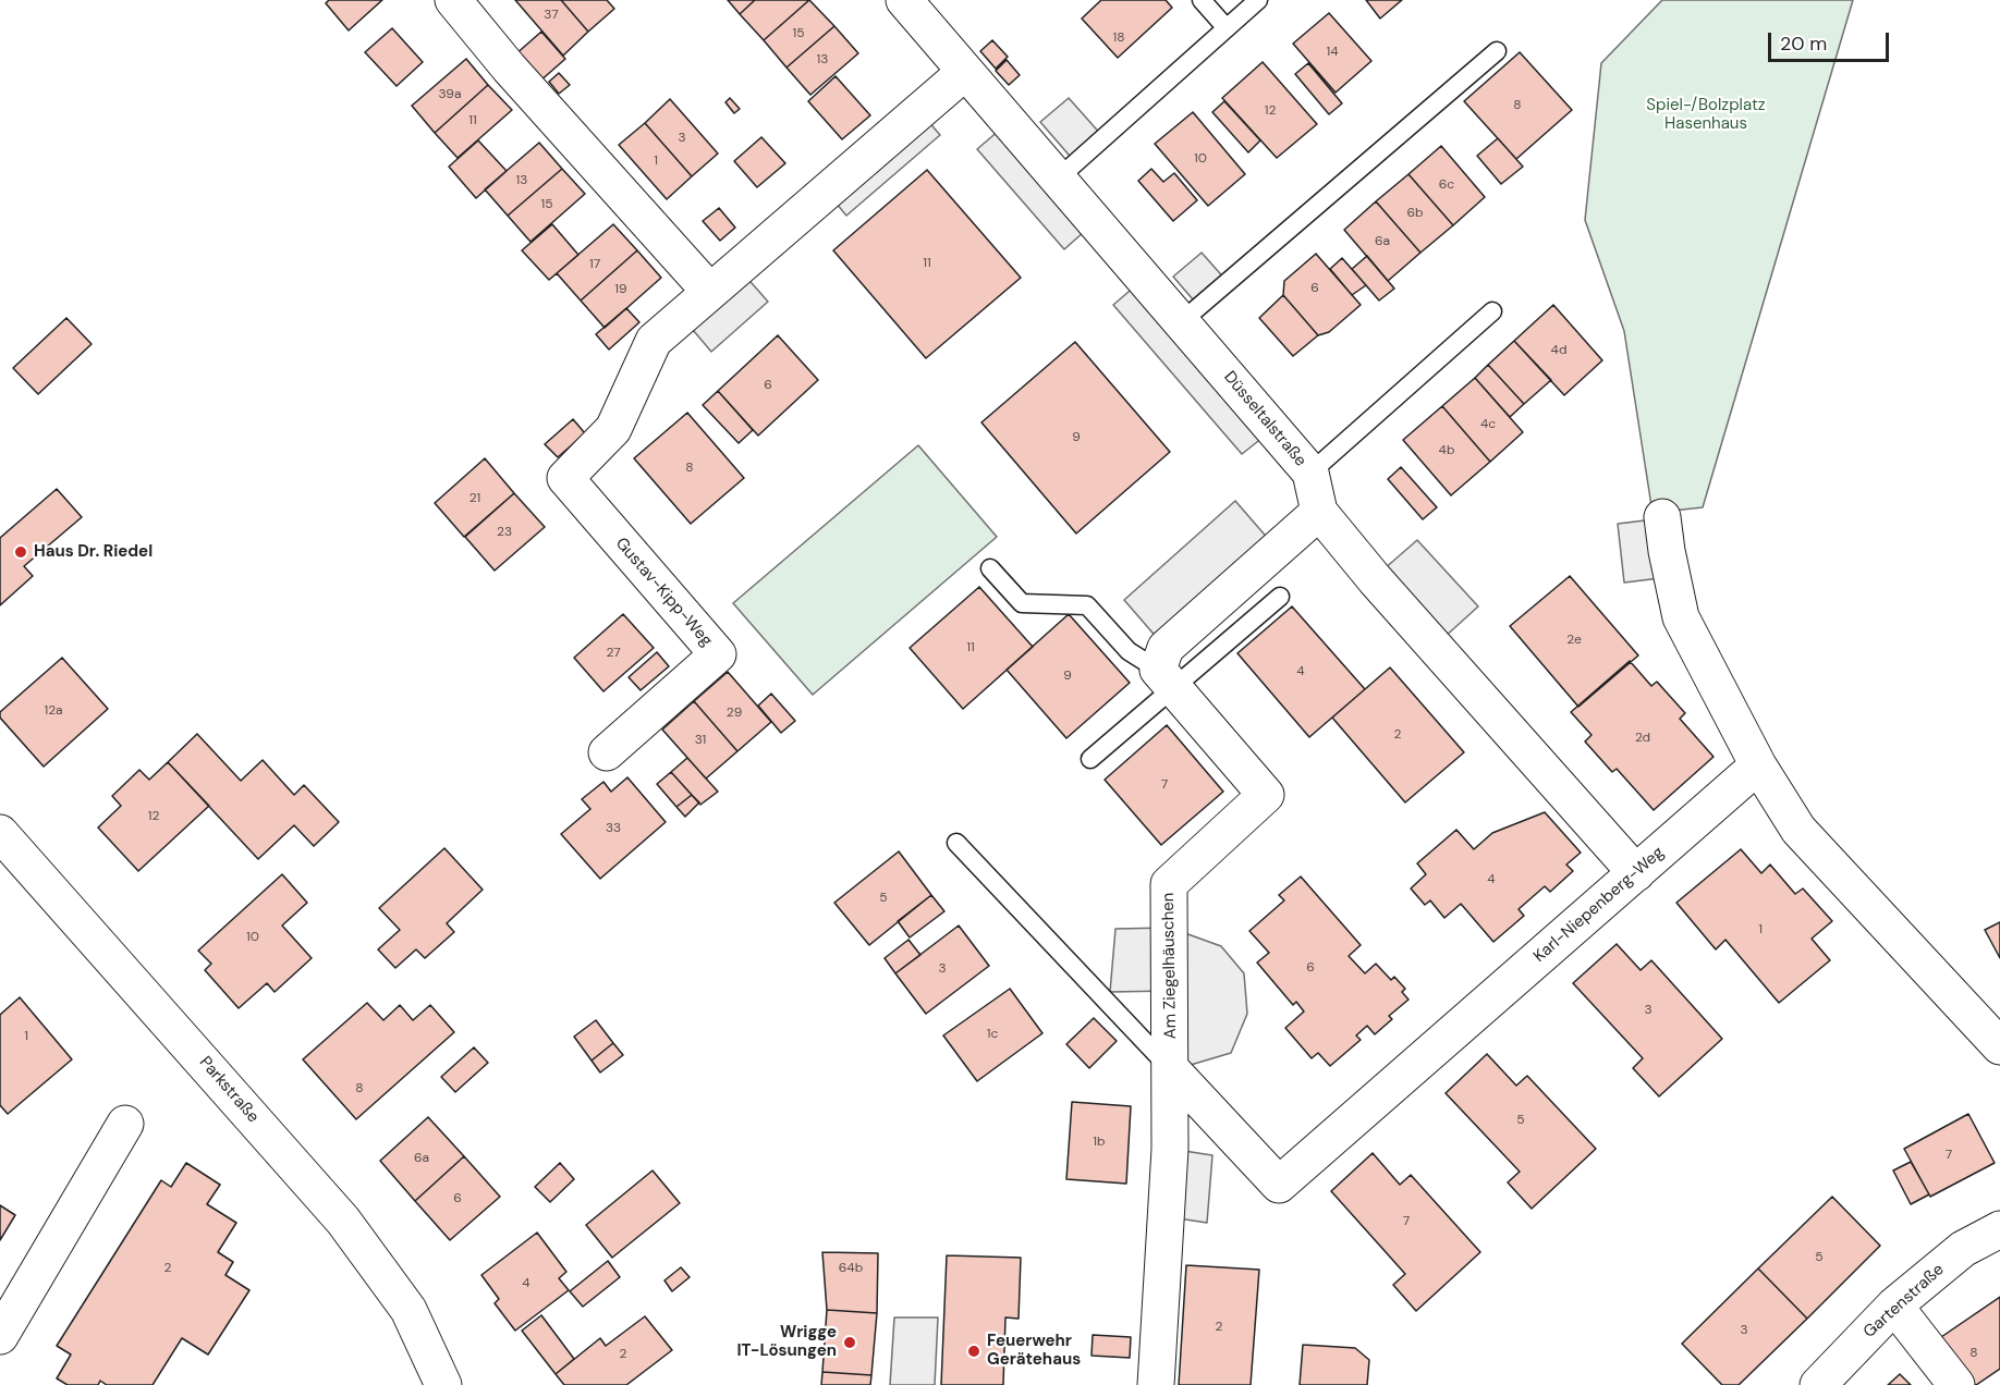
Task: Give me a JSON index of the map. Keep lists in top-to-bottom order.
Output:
{
  "streets": {
    "street": [
      "Düsseltalstraße",
      "Gustav-Kipp-Weg",
      "Karl-Niepenberg-Weg",
      "Am Ziegelhäuschen",
      "Parkstraße",
      "Gartenstraße"
    ]
  },
  "crossings": [
    ["Düsseltalstraße", "Karl-Niepenberg-Weg"],
    ["Karl-Niepenberg-Weg", "Am Ziegelhäuschen"]
  ],
  "parks": ["Spiel-/Bolzplatz Hasenhaus"],
  "places": ["Haus Dr. Riedel", "Wrigge IT-Lösungen", "Feuerwehr Gerätehaus"],
  "house_numbers": [
    "37",
    "15",
    "18",
    "14",
    "13",
    "39a",
    "8",
    "12",
    "11",
    "3",
    "10",
    "1",
    "13",
    "6c",
    "15",
    "6b",
    "6a",
    "11",
    "17",
    "6",
    "19",
    "4d",
    "6",
    "4c",
    "9",
    "4b",
    "8",
    "21",
    "23",
    "2e",
    "11",
    "27",
    "4",
    "9",
    "12a",
    "29",
    "2",
    "2d",
    "31",
    "7",
    "12",
    "33",
    "4",
    "5",
    "1",
    "10",
    "6",
    "3",
    "3",
    "1c",
    "1",
    "8",
    "5",
    "1b",
    "7",
    "6a",
    "6",
    "7",
    "5",
    "2",
    "64b",
    "4",
    "2",
    "3",
    "8",
    "2"
  ],
  "scale_bar": "20 m"
}
